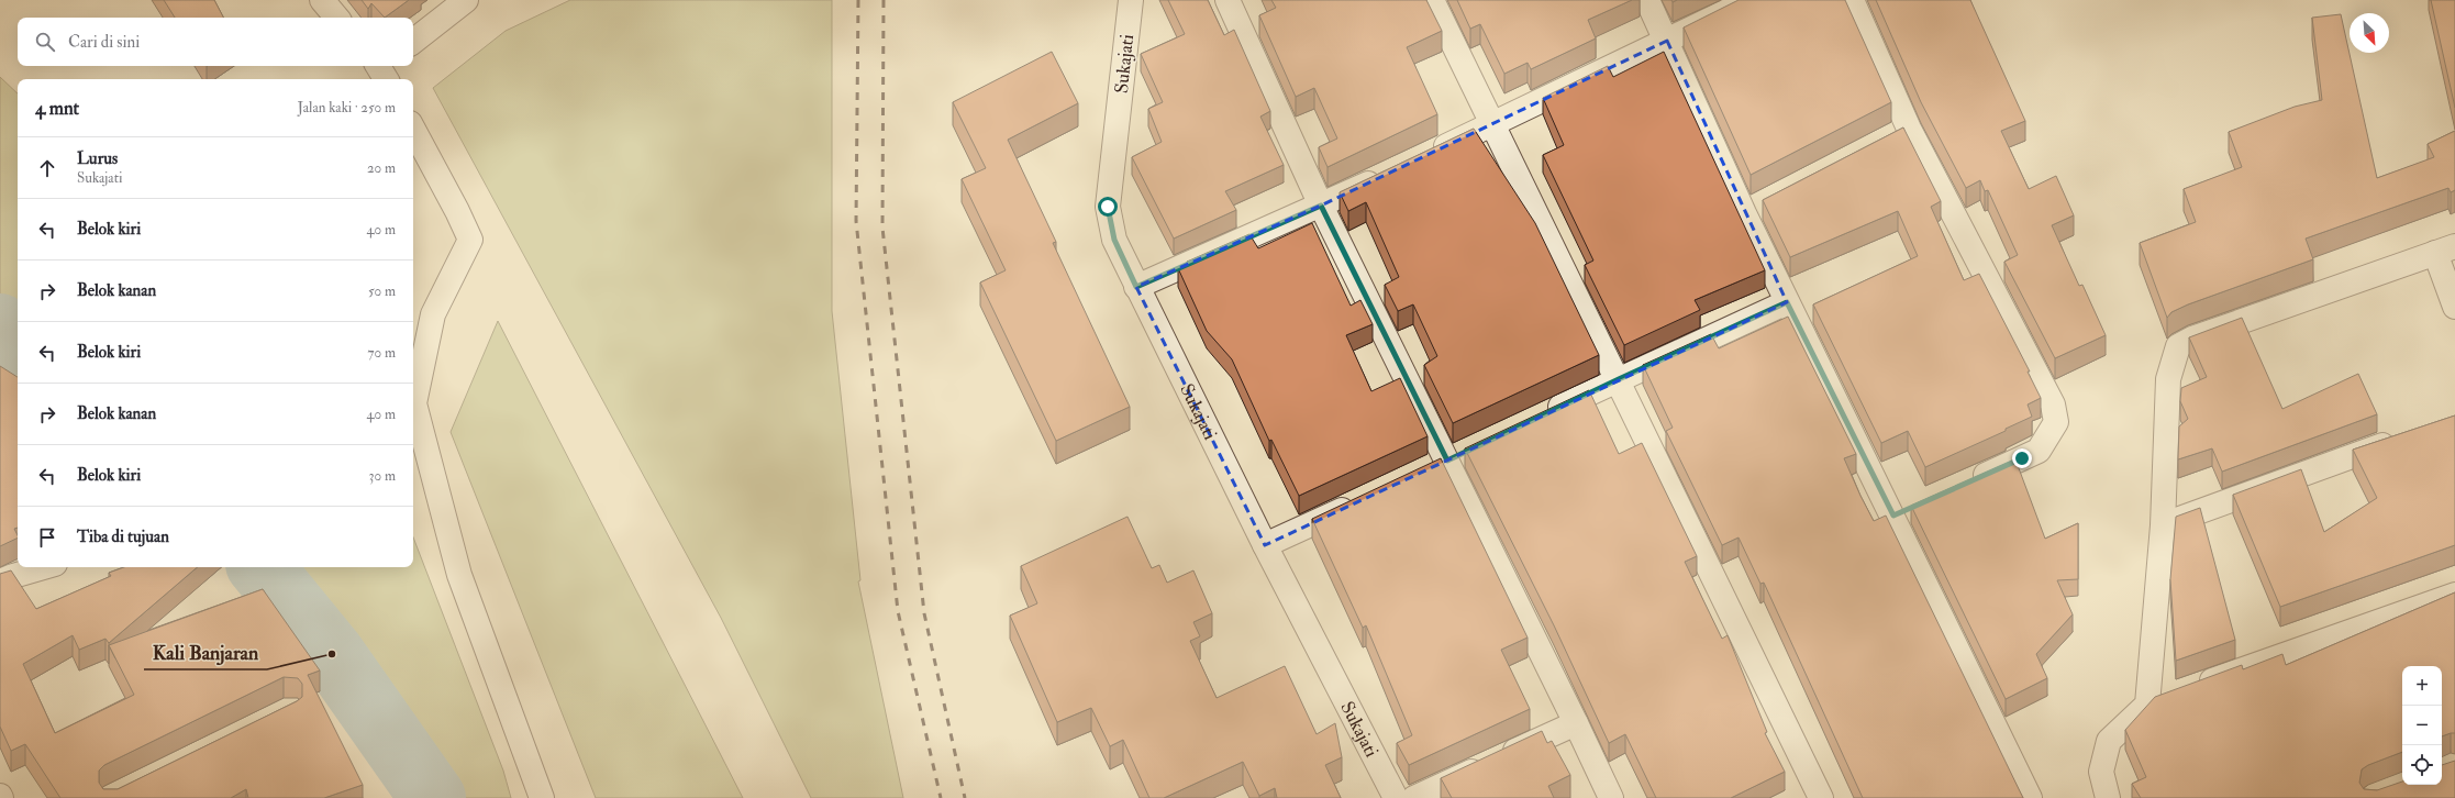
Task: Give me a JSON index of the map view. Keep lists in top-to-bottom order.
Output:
{
  "streets": {
    "street": ["Sukajati"]
  },
  "places": ["Kali Banjaran"],
  "north": "bottom right",
  "page": {
    "search": "Cari di sini",
    "heading": ["4 mnt", "Jalan kaki · 250 m"],
    "list": [
      ["Lurus", "Sukajati", "20 m"],
      ["Belok kiri", "40 m"],
      ["Belok kanan", "50 m"],
      ["Belok kiri", "70 m"],
      ["Belok kanan", "40 m"],
      ["Belok kiri", "30 m"],
      "Tiba di tujuan"
    ],
    "map_buttons": ["+", "−"]
  }
}
